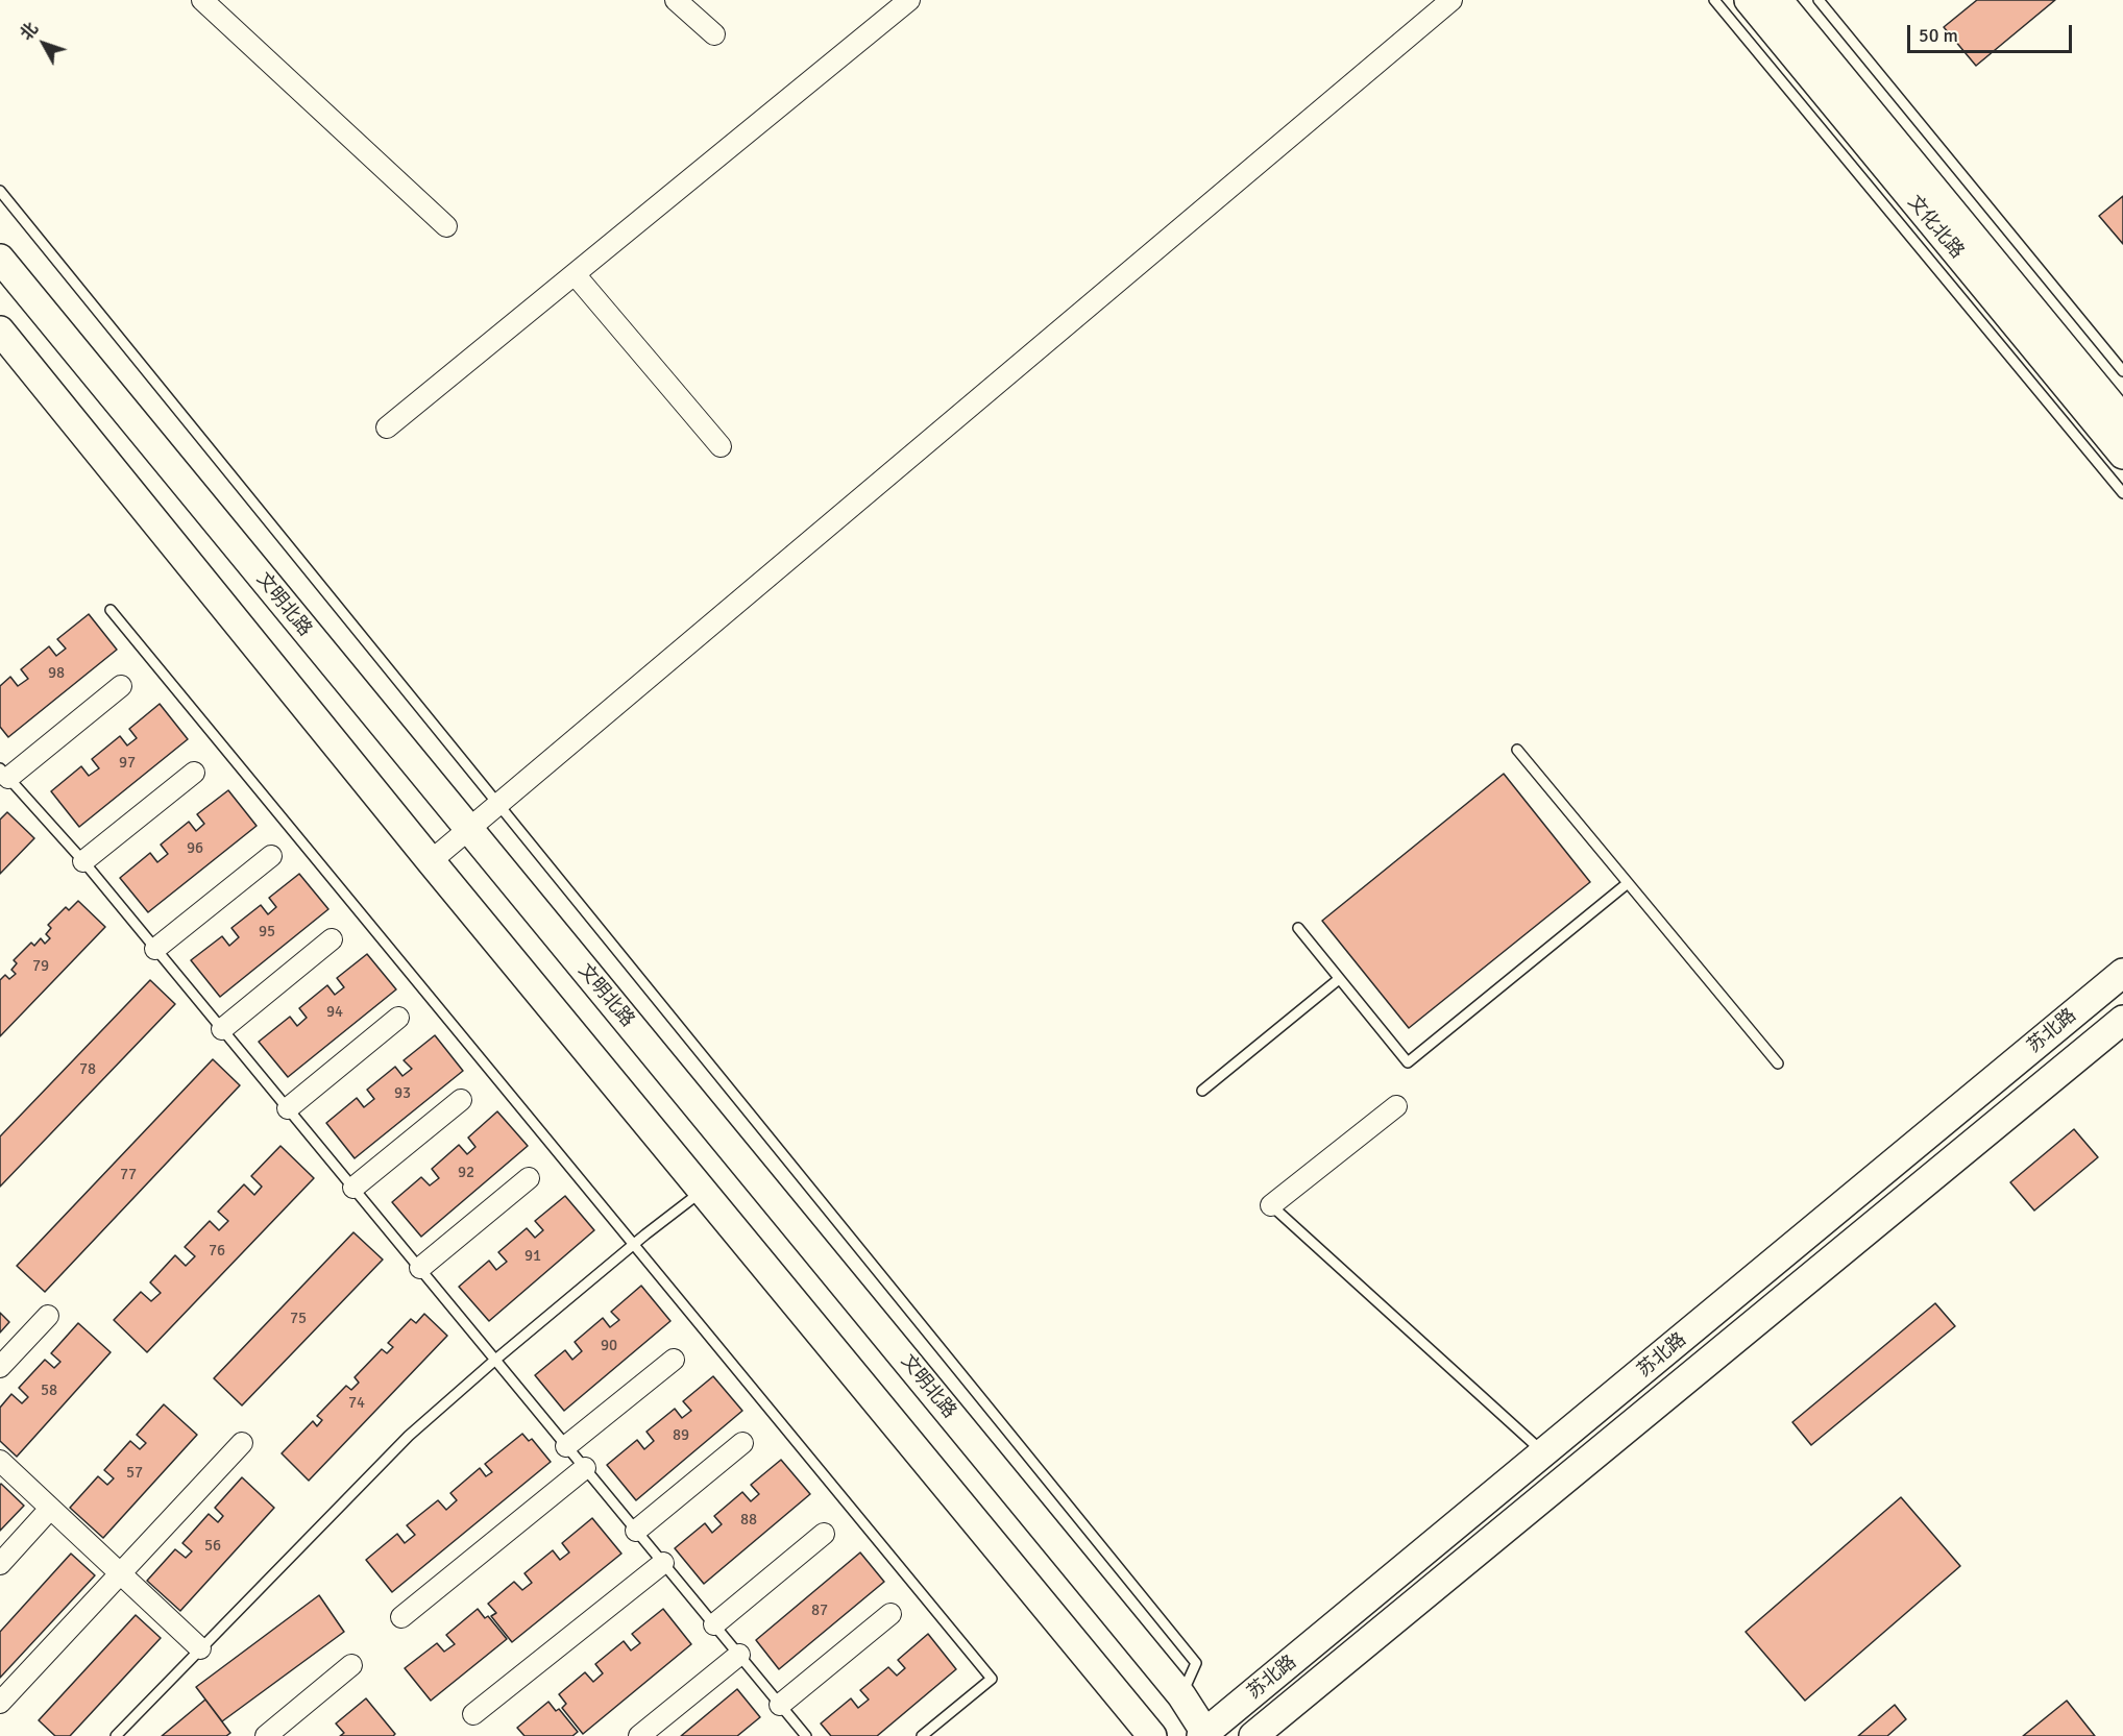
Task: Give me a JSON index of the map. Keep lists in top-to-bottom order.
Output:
{
  "streets": {
    "street": ["文化北路", "文明北路", "苏北路"]
  },
  "crossings": [
    ["文明北路", "苏北路"]
  ],
  "house_numbers": [
    "98",
    "97",
    "96",
    "95",
    "79",
    "94",
    "78",
    "93",
    "92",
    "77",
    "76",
    "91",
    "75",
    "90",
    "58",
    "74",
    "89",
    "57",
    "88",
    "56",
    "87"
  ],
  "scale_bar": "50 m",
  "north": "top left"
}
